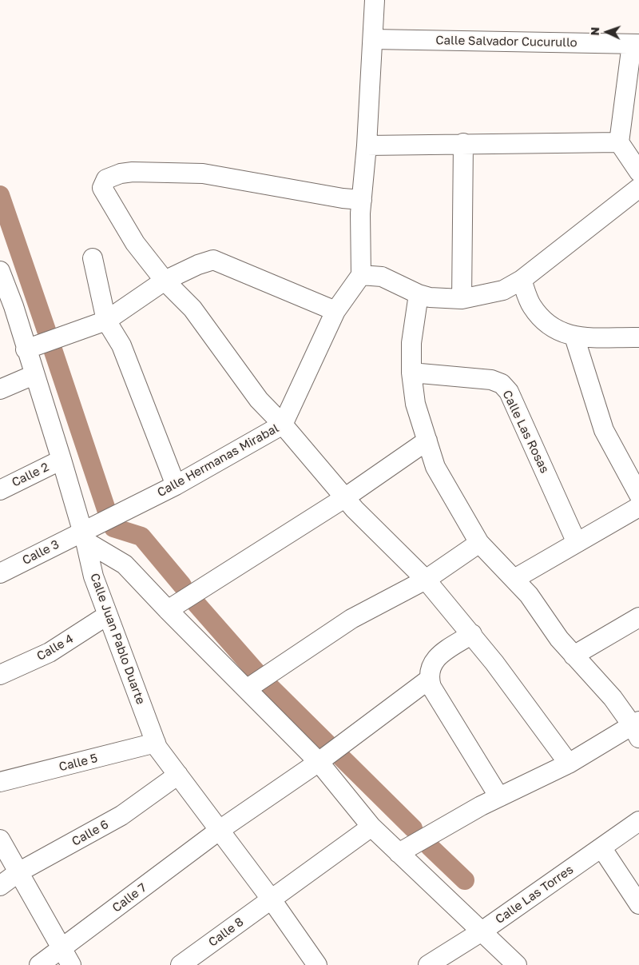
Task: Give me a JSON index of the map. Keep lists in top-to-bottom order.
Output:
{
  "streets": {
    "street": [
      "Calle Salvador Cucurullo",
      "Calle Las Rosas",
      "Calle Hermanas Mirabal",
      "Calle 2",
      "Calle 3",
      "Calle Juan Pablo Duarte",
      "Calle 4",
      "Calle 5",
      "Calle 6",
      "Calle Las Torres",
      "Calle 7",
      "Calle 8"
    ]
  },
  "crossings": [
    ["Calle Hermanas Mirabal", "Calle 3"],
    ["Calle Hermanas Mirabal", "Calle Juan Pablo Duarte"],
    ["Calle 2", "Calle Juan Pablo Duarte"],
    ["Calle 3", "Calle Juan Pablo Duarte"],
    ["Calle Juan Pablo Duarte", "Calle 4"],
    ["Calle Juan Pablo Duarte", "Calle 5"],
    ["Calle Juan Pablo Duarte", "Calle 6"],
    ["Calle Juan Pablo Duarte", "Calle 7"],
    ["Calle Juan Pablo Duarte", "Calle 8"]
  ],
  "north": "left"
}
